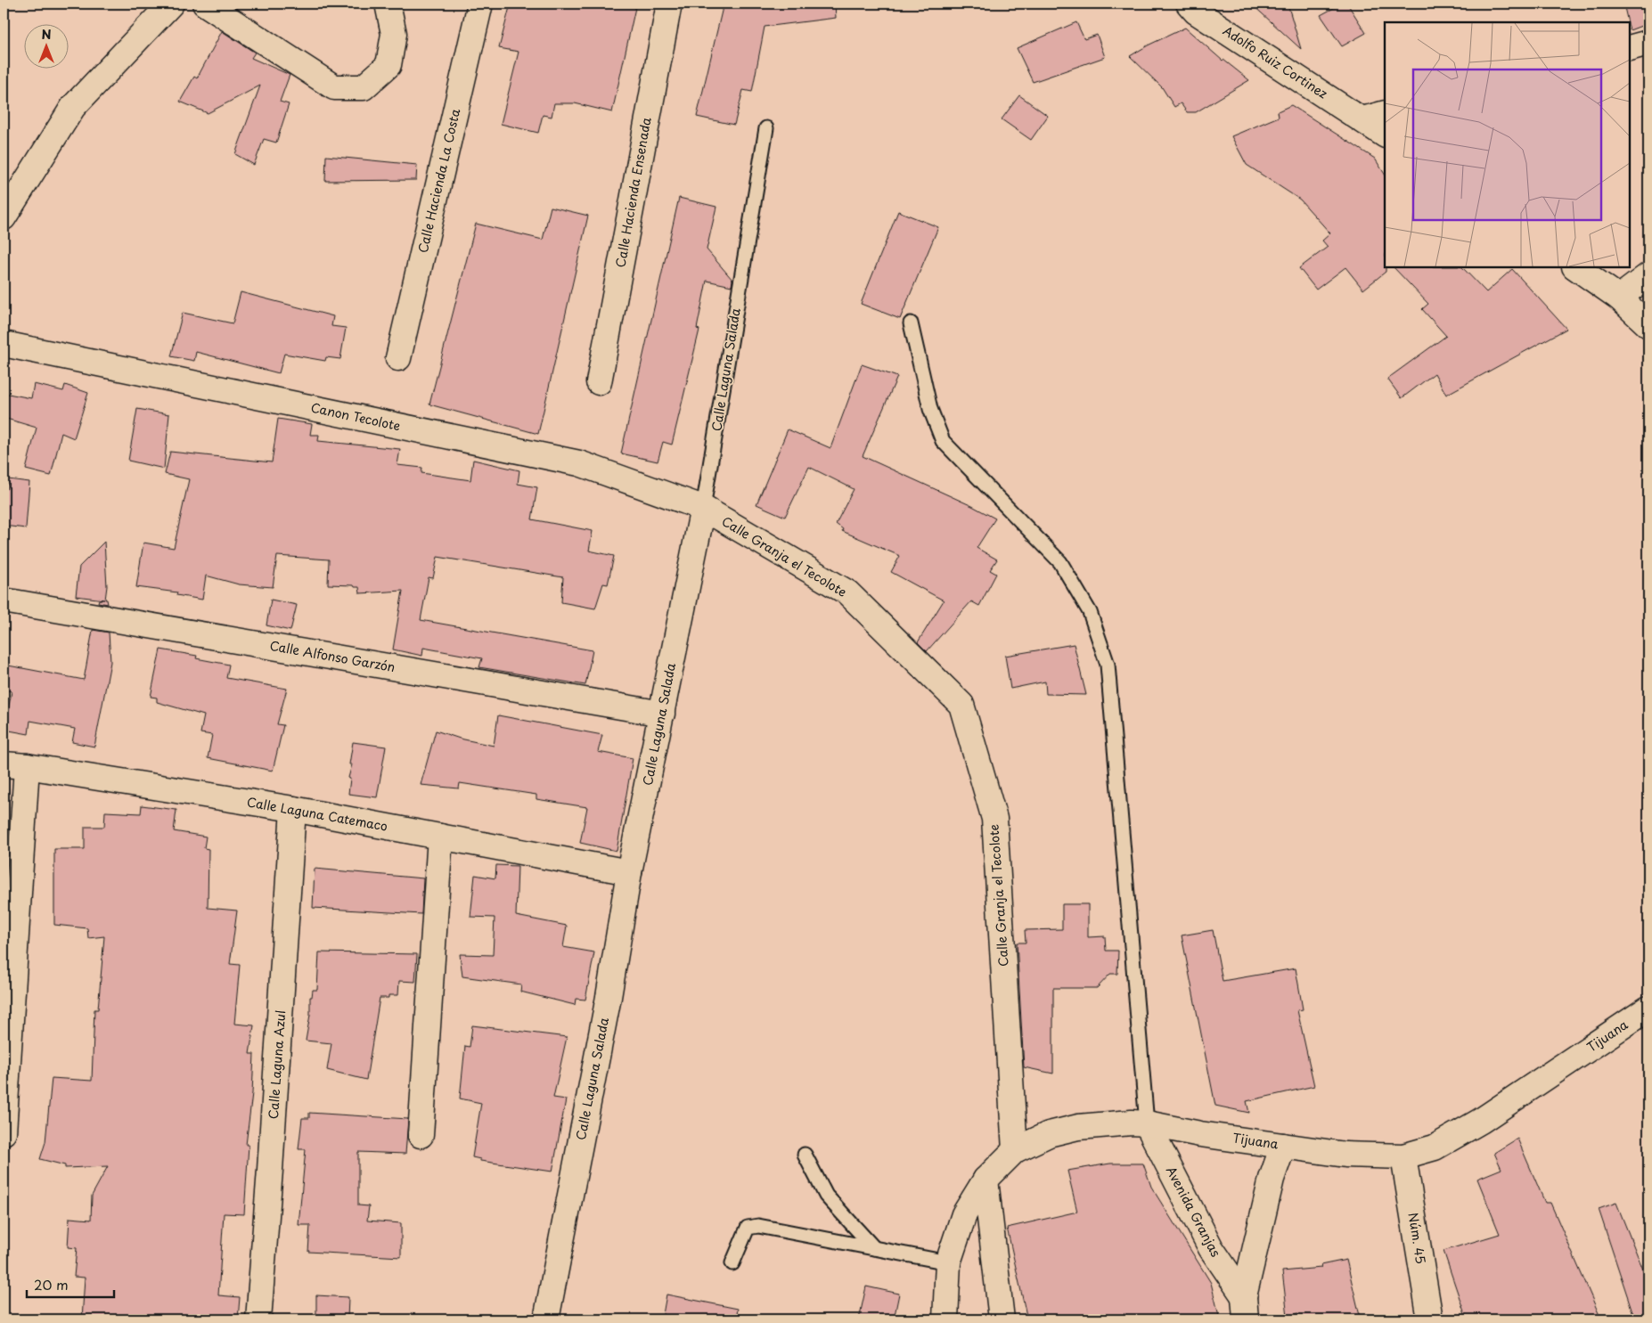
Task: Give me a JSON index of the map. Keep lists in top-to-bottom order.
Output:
{
  "streets": {
    "street": [
      "Adolfo Ruiz Cortinez",
      "Calle Hacienda La Costa",
      "Calle Hacienda Ensenada",
      "Calle Laguna Salada",
      "Canon Tecolote",
      "Calle Granja el Tecolote",
      "Calle Alfonso Garzón",
      "Calle Laguna Catemaco",
      "Tijuana",
      "Calle Laguna Azul",
      "Avenida Granjas",
      "Núm. 45"
    ]
  },
  "crossings": [
    ["Calle Laguna Salada", "Canon Tecolote"],
    ["Calle Laguna Salada", "Calle Granja el Tecolote"],
    ["Calle Laguna Salada", "Calle Alfonso Garzón"],
    ["Calle Laguna Salada", "Calle Laguna Catemaco"],
    ["Canon Tecolote", "Calle Granja el Tecolote"],
    ["Calle Granja el Tecolote", "Tijuana"],
    ["Calle Laguna Catemaco", "Calle Laguna Azul"],
    ["Tijuana", "Avenida Granjas"],
    ["Tijuana", "Núm. 45"]
  ],
  "scale_bar": "20 m",
  "north": "top"
}
